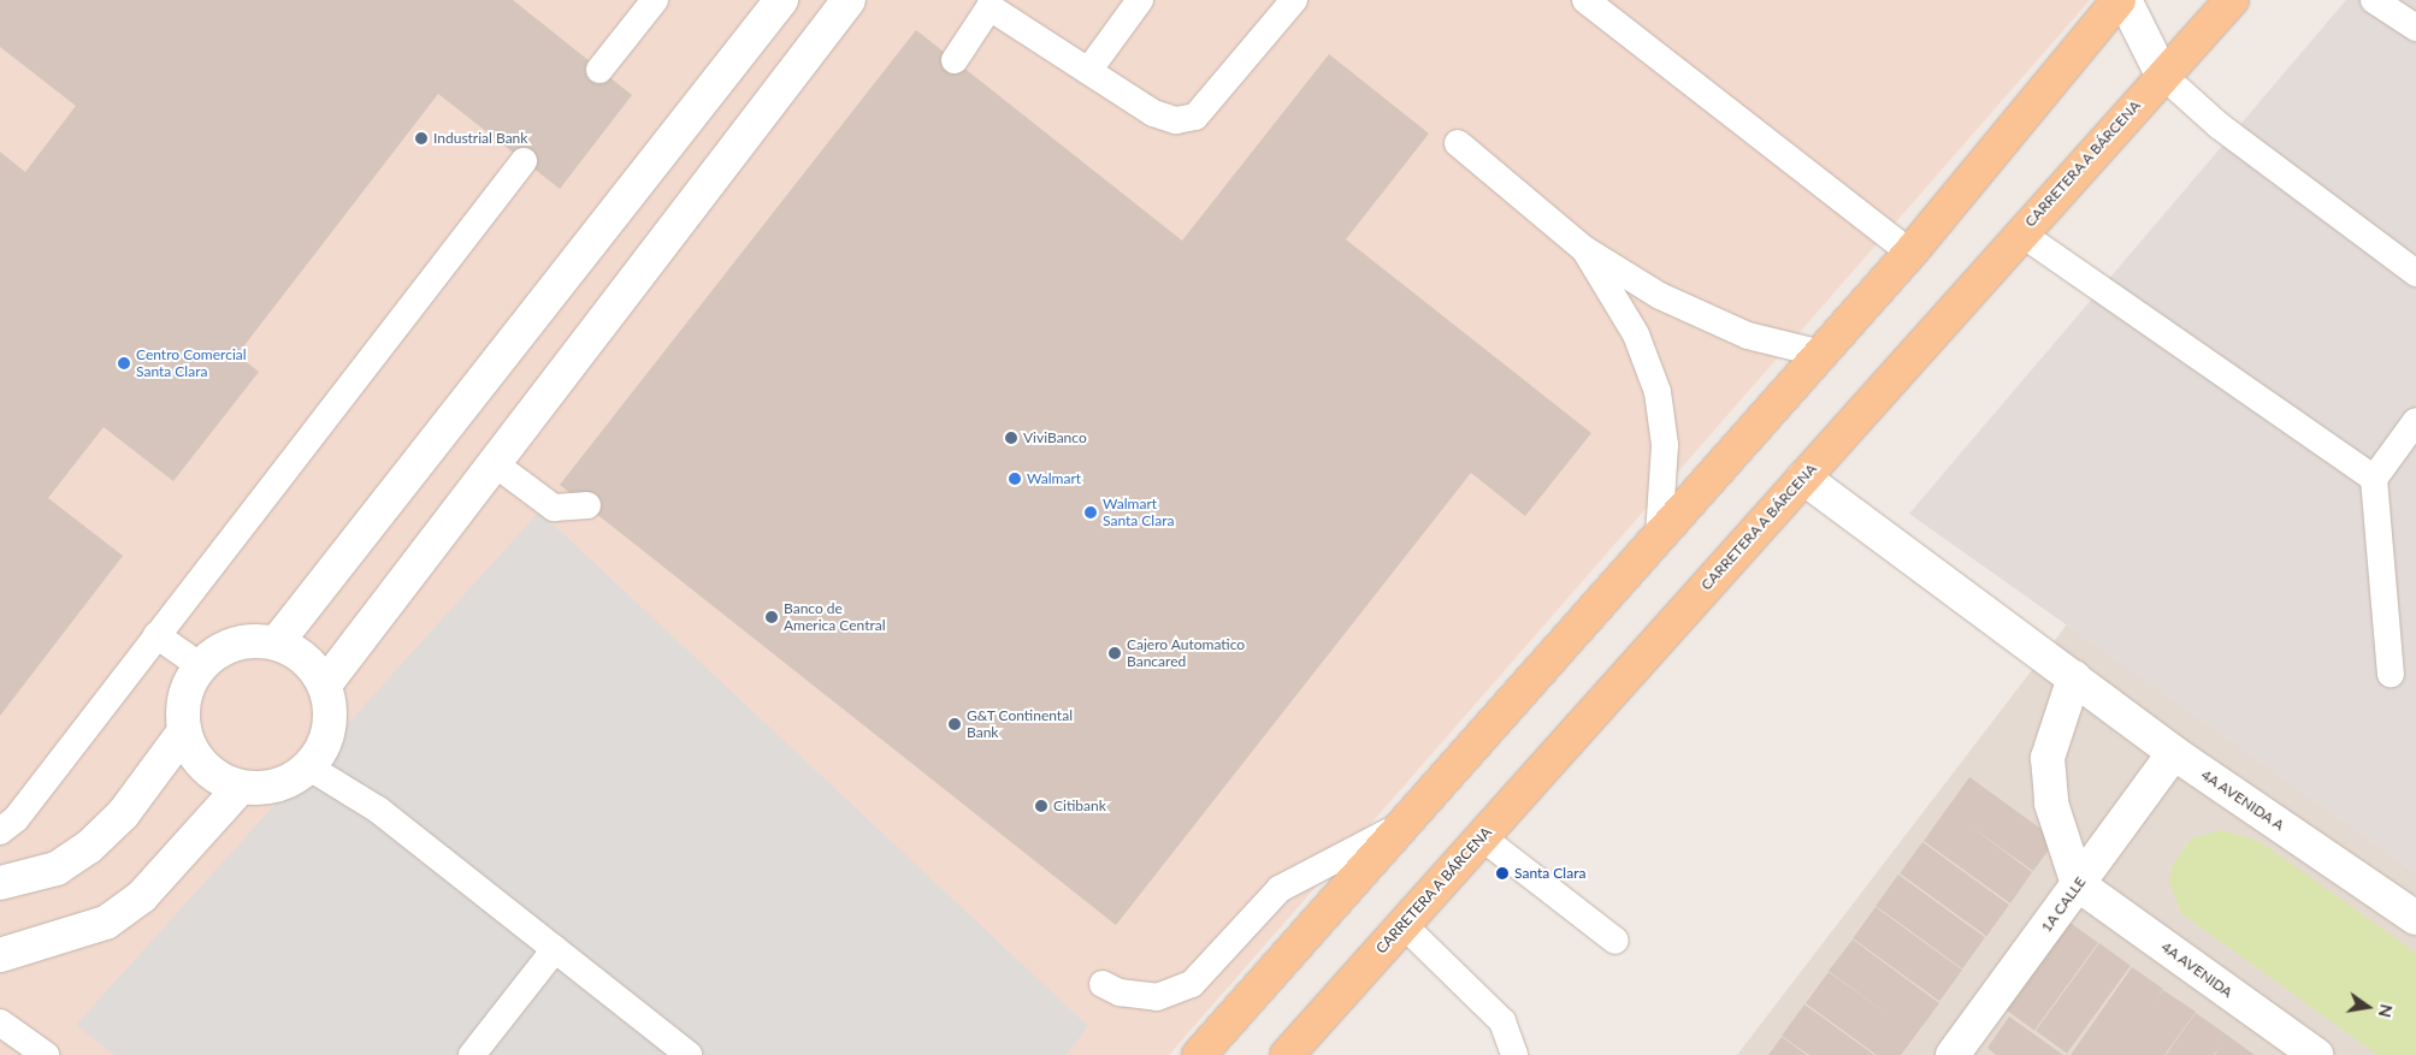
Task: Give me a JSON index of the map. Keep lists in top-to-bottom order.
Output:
{
  "streets": {
    "main road": ["CARRETERA A BÁRCENA"],
    "street": ["4A AVENIDA A", "1A CALLE", "4A AVENIDA"]
  },
  "crossings": [
    ["CARRETERA A BÁRCENA", "4A AVENIDA A"],
    ["4A AVENIDA A", "1A CALLE"],
    ["1A CALLE", "4A AVENIDA"]
  ],
  "places": [
    "Industrial Bank",
    "Centro Comercial Santa Clara",
    "ViviBanco",
    "Walmart",
    "Walmart Santa Clara",
    "Banco de America Central",
    "Cajero Automatico Bancared",
    "G&T Continental Bank",
    "Citibank",
    "Santa Clara"
  ],
  "north": "right"
}
